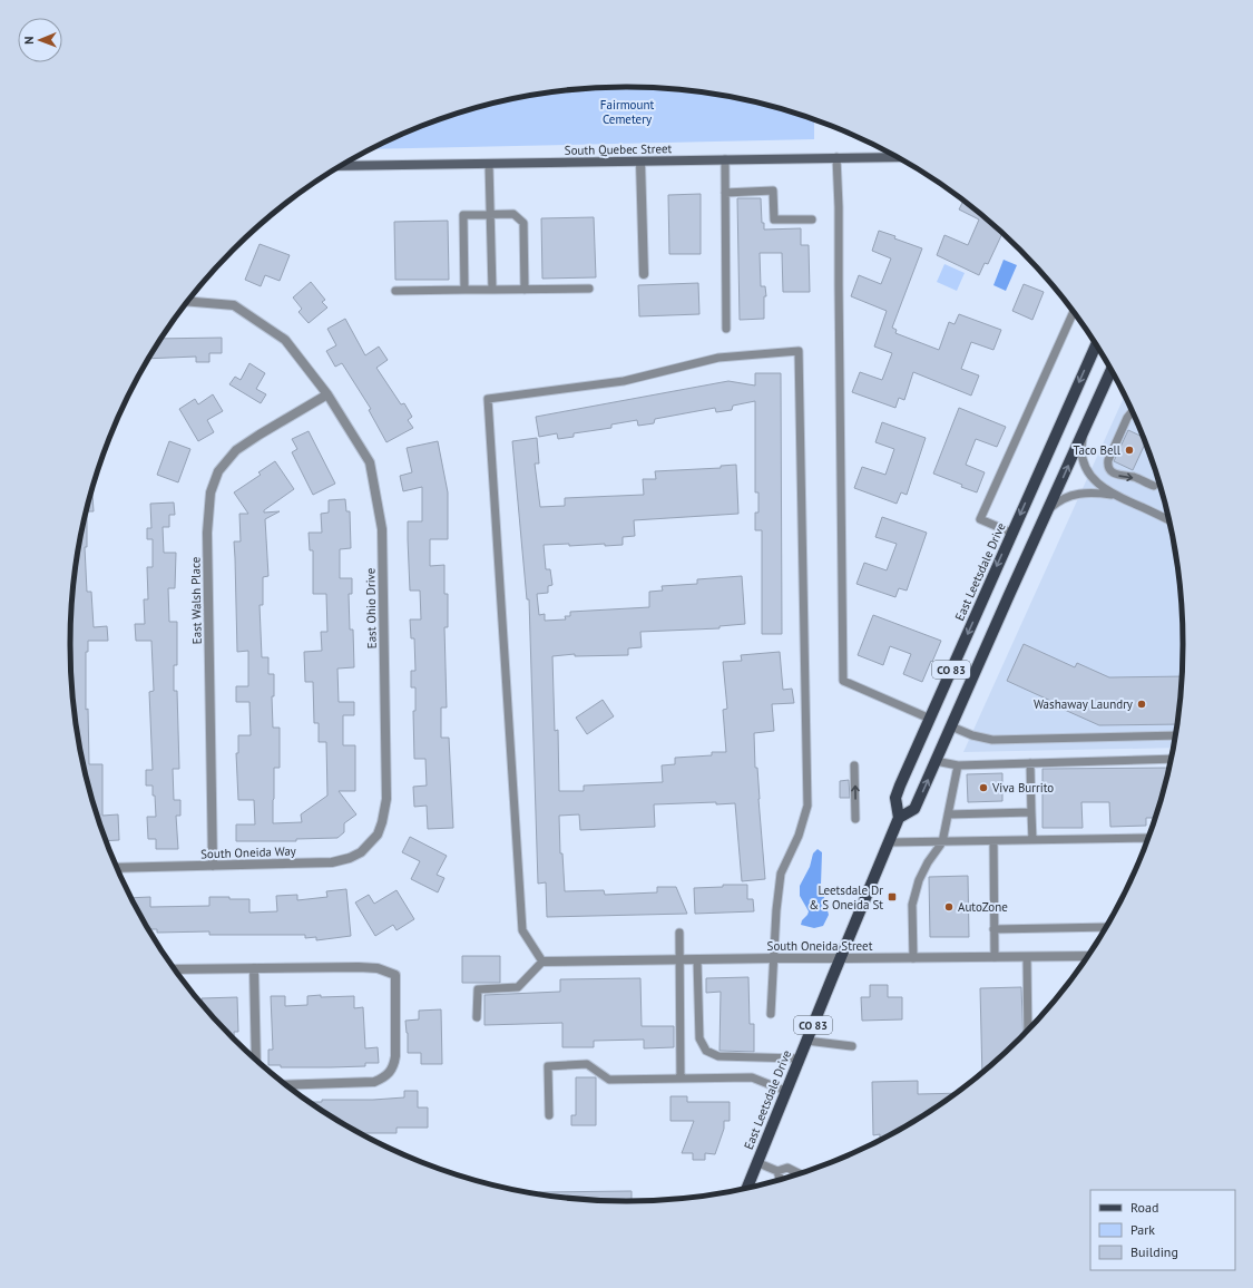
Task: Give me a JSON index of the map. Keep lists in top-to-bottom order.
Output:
{
  "streets": {
    "main road": ["South Quebec Street", "East Leetsdale Drive", "CO 83"],
    "street": [
      "East Walsh Place",
      "East Ohio Drive",
      "South Oneida Way",
      "South Oneida Street"
    ]
  },
  "crossings": [
    ["East Leetsdale Drive", "CO 83"],
    ["East Leetsdale Drive", "South Oneida Street"],
    ["East Walsh Place", "East Ohio Drive"],
    ["East Walsh Place", "South Oneida Way"],
    ["East Ohio Drive", "South Oneida Way"]
  ],
  "parks": ["Fairmount Cemetery"],
  "places": {
    "other": [
      "Taco Bell",
      "Washaway Laundry",
      "Viva Burrito",
      "AutoZone"
    ],
    "transit": ["Leetsdale Dr & S Oneida St"]
  },
  "legend": ["Road", "Park", "Building"],
  "north": "left"
}
